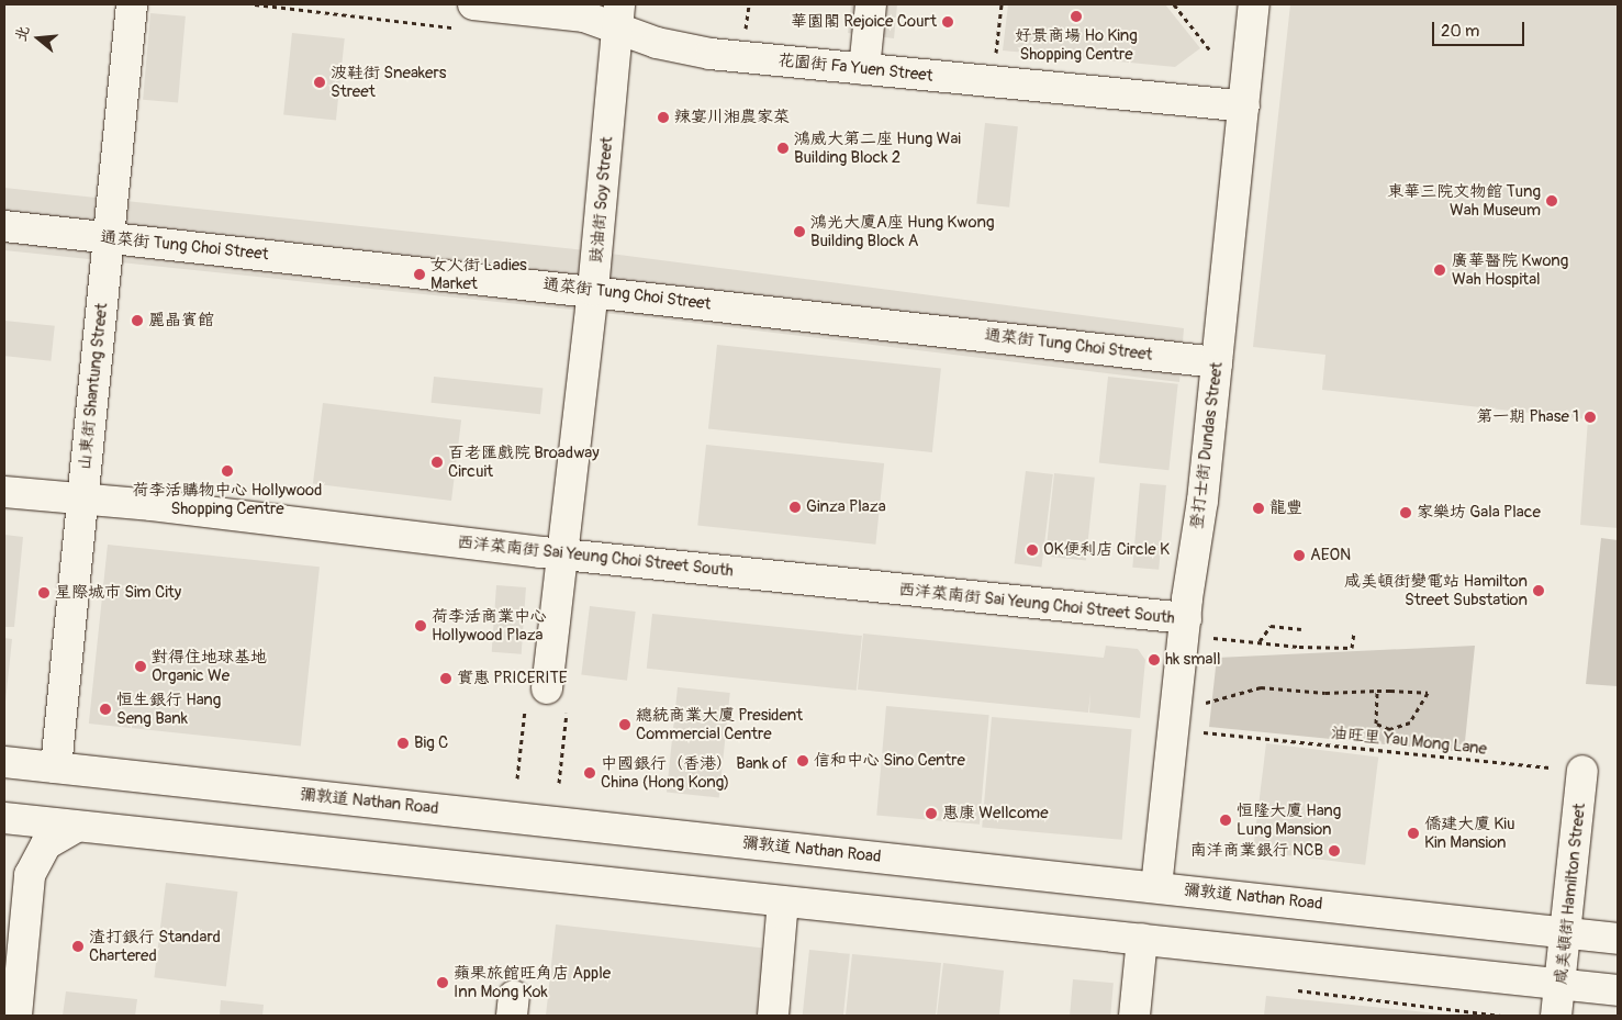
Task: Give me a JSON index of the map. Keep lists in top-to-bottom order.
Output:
{
  "streets": {
    "street": [
      "花園街 Fa Yuen Street",
      "豉油街 Soy Street",
      "通菜街 Tung Choi Street",
      "山東街 Shantung Street",
      "登打士街 Dundas Street",
      "西洋菜南街 Sai Yeung Choi Street South",
      "彌敦道 Nathan Road",
      "咸美頓街 Hamilton Street"
    ],
    "path": ["油旺里 Yau Mong Lane"]
  },
  "crossings": [
    ["花園街 Fa Yuen Street", "豉油街 Soy Street"],
    ["花園街 Fa Yuen Street", "登打士街 Dundas Street"],
    ["豉油街 Soy Street", "通菜街 Tung Choi Street"],
    ["豉油街 Soy Street", "西洋菜南街 Sai Yeung Choi Street South"],
    ["通菜街 Tung Choi Street", "山東街 Shantung Street"],
    ["通菜街 Tung Choi Street", "登打士街 Dundas Street"],
    ["山東街 Shantung Street", "西洋菜南街 Sai Yeung Choi Street South"],
    ["山東街 Shantung Street", "彌敦道 Nathan Road"],
    ["登打士街 Dundas Street", "西洋菜南街 Sai Yeung Choi Street South"],
    ["登打士街 Dundas Street", "彌敦道 Nathan Road"],
    ["油旺里 Yau Mong Lane", "咸美頓街 Hamilton Street"],
    ["彌敦道 Nathan Road", "咸美頓街 Hamilton Street"]
  ],
  "places": [
    "好景商場 Ho King Shopping Centre",
    "華園閣 Rejoice Court",
    "波鞋街 Sneakers Street",
    "辣宴川湘農家菜",
    "鴻威大第二座 Hung Wai Building Block 2",
    "東華三院文物館 Tung Wah Museum",
    "鴻光大廈A座 Hung Kwong Building Block A",
    "廣華醫院 Kwong Wah Hospital",
    "女人街 Ladies Market",
    "麗晶賓館",
    "第一期 Phase 1",
    "百老匯戲院 Broadway Circuit",
    "荷李活購物中心 Hollywood Shopping Centre",
    "Ginza Plaza",
    "龍豐",
    "家樂坊 Gala Place",
    "OK便利店 Circle K",
    "AEON",
    "咸美頓街變電站 Hamilton Street Substation",
    "星際城市 Sim City",
    "荷李活商業中心 Hollywood Plaza",
    "hk small",
    "對得住地球基地 Organic We",
    "實惠 PRICERITE",
    "恒生銀行 Hang Seng Bank",
    "總統商業大廈 President Commercial Centre",
    "Big C",
    "信和中心 Sino Centre",
    "中國銀行（香港） Bank of China (Hong Kong)",
    "惠康 Wellcome",
    "恒隆大廈 Hang Lung Mansion",
    "僑建大廈 Kiu Kin Mansion",
    "南洋商業銀行 NCB",
    "渣打銀行 Standard Chartered",
    "蘋果旅館旺角店 Apple Inn Mong Kok"
  ],
  "scale_bar": "20 m",
  "north": "left"
}
